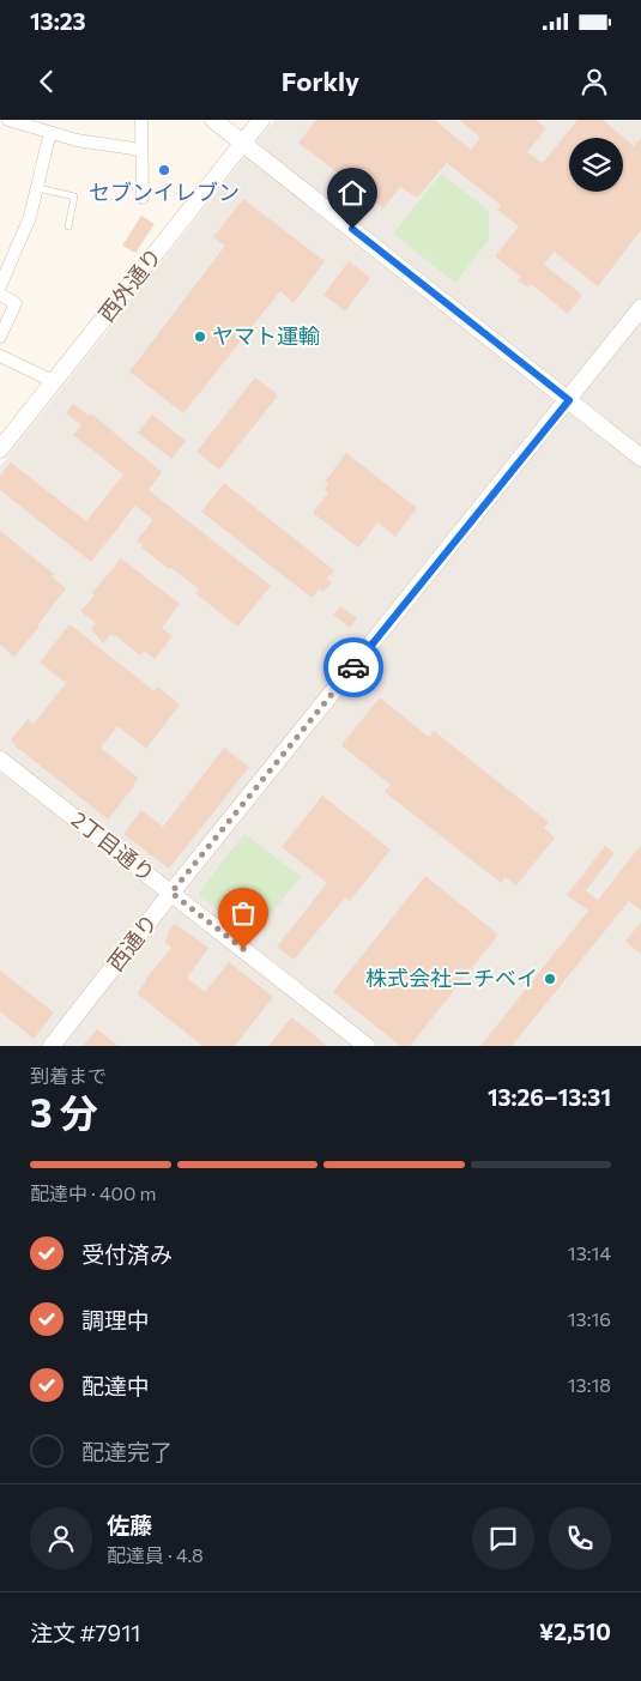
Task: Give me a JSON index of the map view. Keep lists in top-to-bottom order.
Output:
{
  "streets": {
    "street": ["西外通り", "2丁目通り", "西通り"]
  },
  "crossings": [
    ["2丁目通り", "西通り"]
  ],
  "places": ["セブンイレブン", "ヤマト運輸", "株式会社ニチベイ"],
  "page": {
    "status": "13:23",
    "header": "Forkly",
    "heading": ["3 分", "到着まで", "13:26–13:31"],
    "panel": [
      "佐藤",
      "配達員 · 4.8",
      "注文 #7911",
      "¥2,510"
    ],
    "bar": "配達中 · 400 m",
    "list": [
      ["受付済み", "13:14"],
      ["調理中", "13:16"],
      ["配達中", "13:18"],
      "配達完了"
    ]
  }
}
